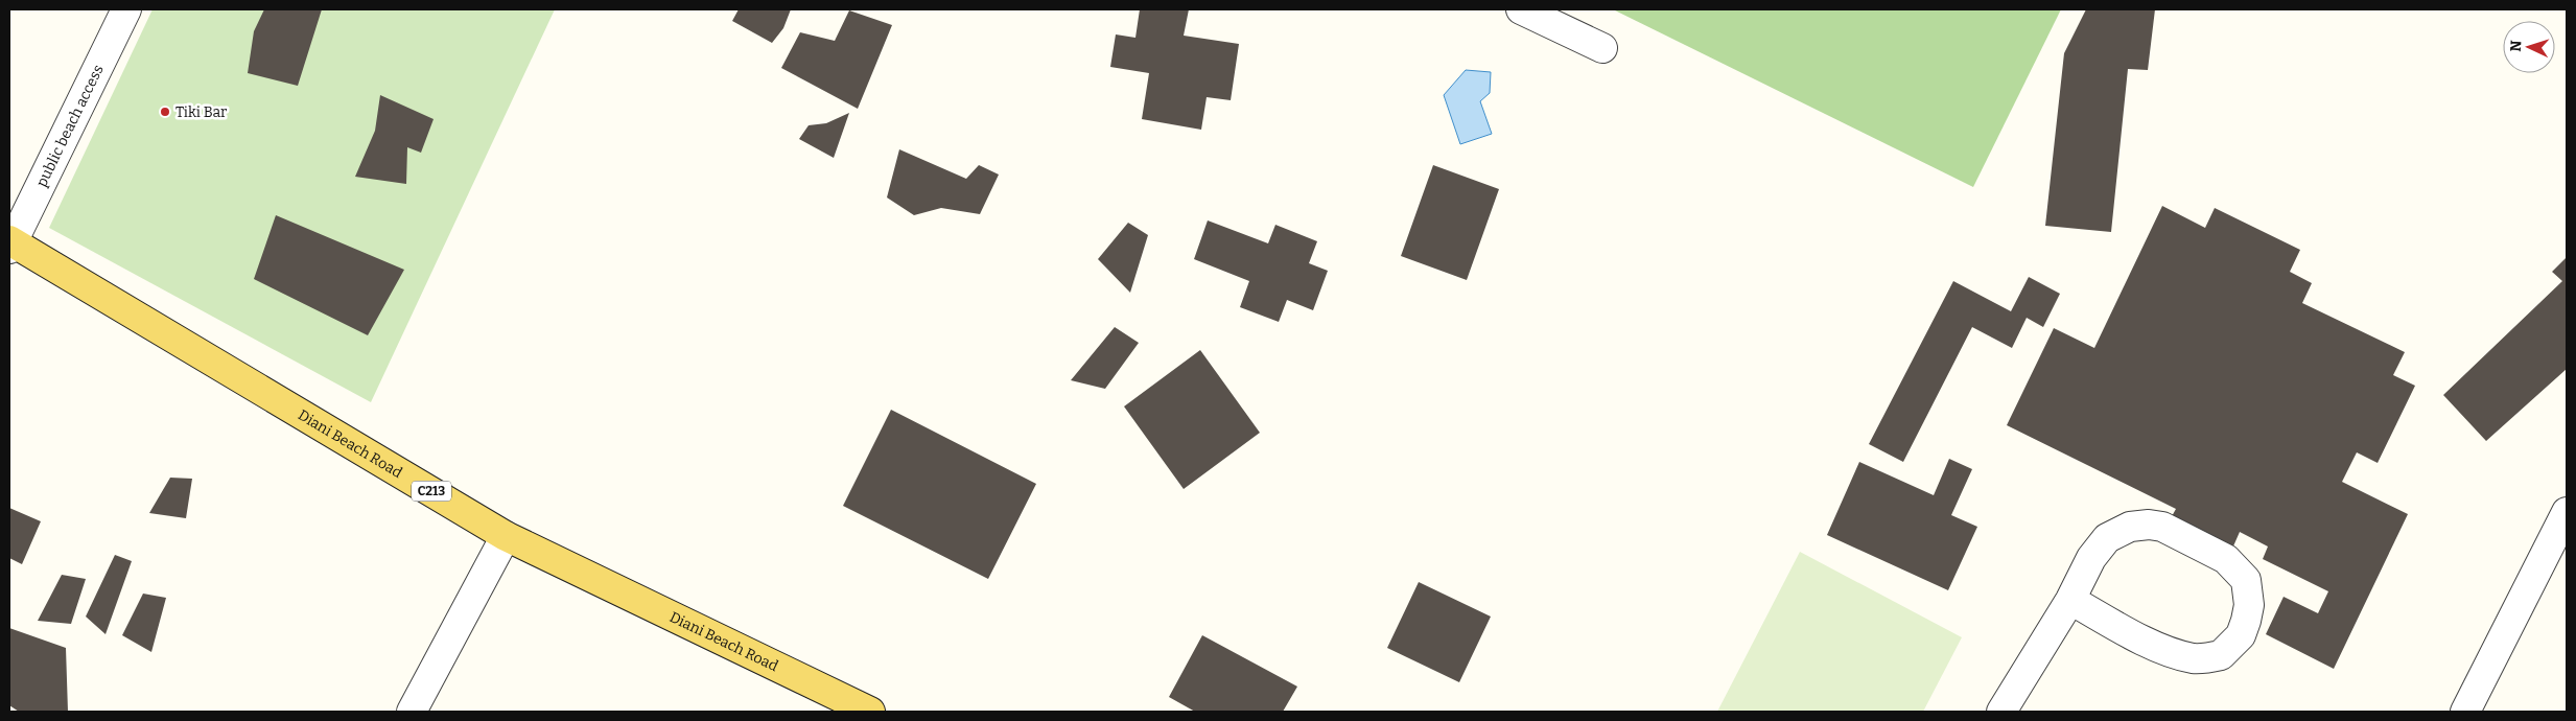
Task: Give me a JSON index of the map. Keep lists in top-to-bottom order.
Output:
{
  "streets": {
    "main road": ["Diani Beach Road", "C213"],
    "street": ["public beach access"]
  },
  "crossings": [
    ["public beach access", "Diani Beach Road"]
  ],
  "places": ["Tiki Bar"],
  "north": "left"
}
